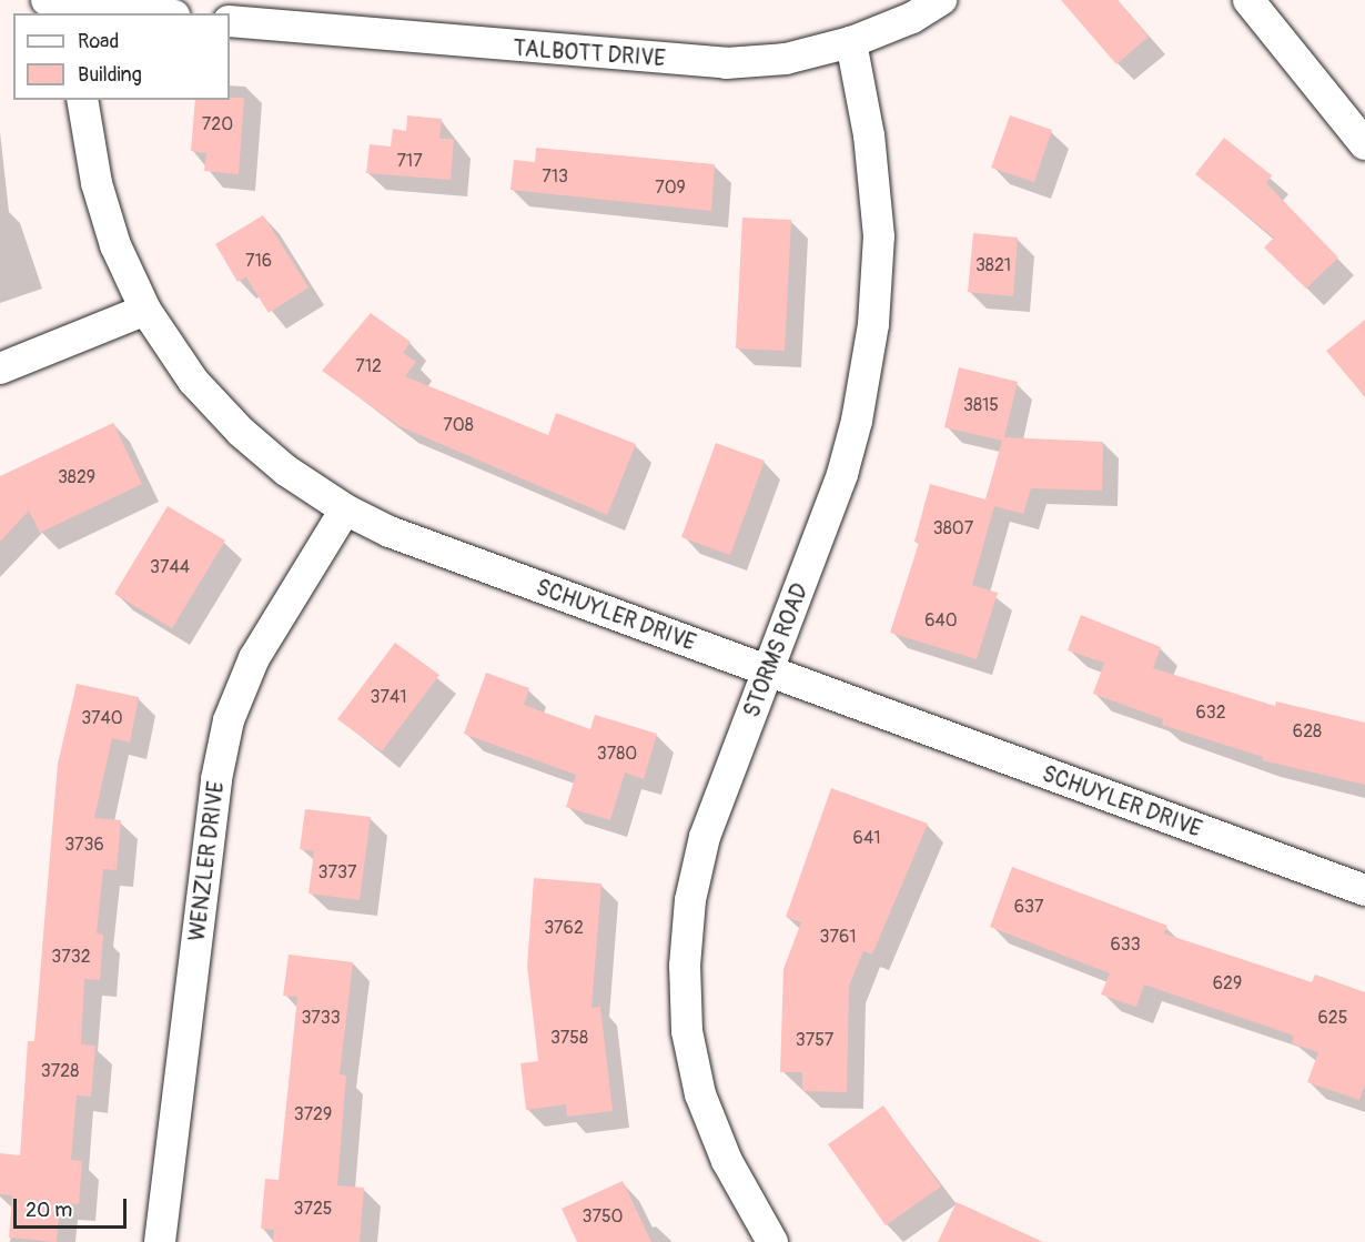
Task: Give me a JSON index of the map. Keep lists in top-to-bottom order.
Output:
{
  "streets": {
    "street": [
      "TALBOTT DRIVE",
      "SCHUYLER DRIVE",
      "STORMS ROAD",
      "WENZLER DRIVE"
    ]
  },
  "crossings": [
    ["TALBOTT DRIVE", "STORMS ROAD"],
    ["SCHUYLER DRIVE", "STORMS ROAD"],
    ["SCHUYLER DRIVE", "WENZLER DRIVE"]
  ],
  "house_numbers": [
    "720",
    "717",
    "713",
    "709",
    "716",
    "3821",
    "712",
    "3815",
    "708",
    "3829",
    "3807",
    "3744",
    "640",
    "3741",
    "632",
    "3740",
    "628",
    "3780",
    "641",
    "3736",
    "3737",
    "637",
    "3762",
    "3761",
    "633",
    "3732",
    "629",
    "3733",
    "625",
    "3758",
    "3757",
    "3728",
    "3729",
    "3725",
    "3750"
  ],
  "legend": ["Road", "Building"],
  "scale_bar": "20 m"
}
